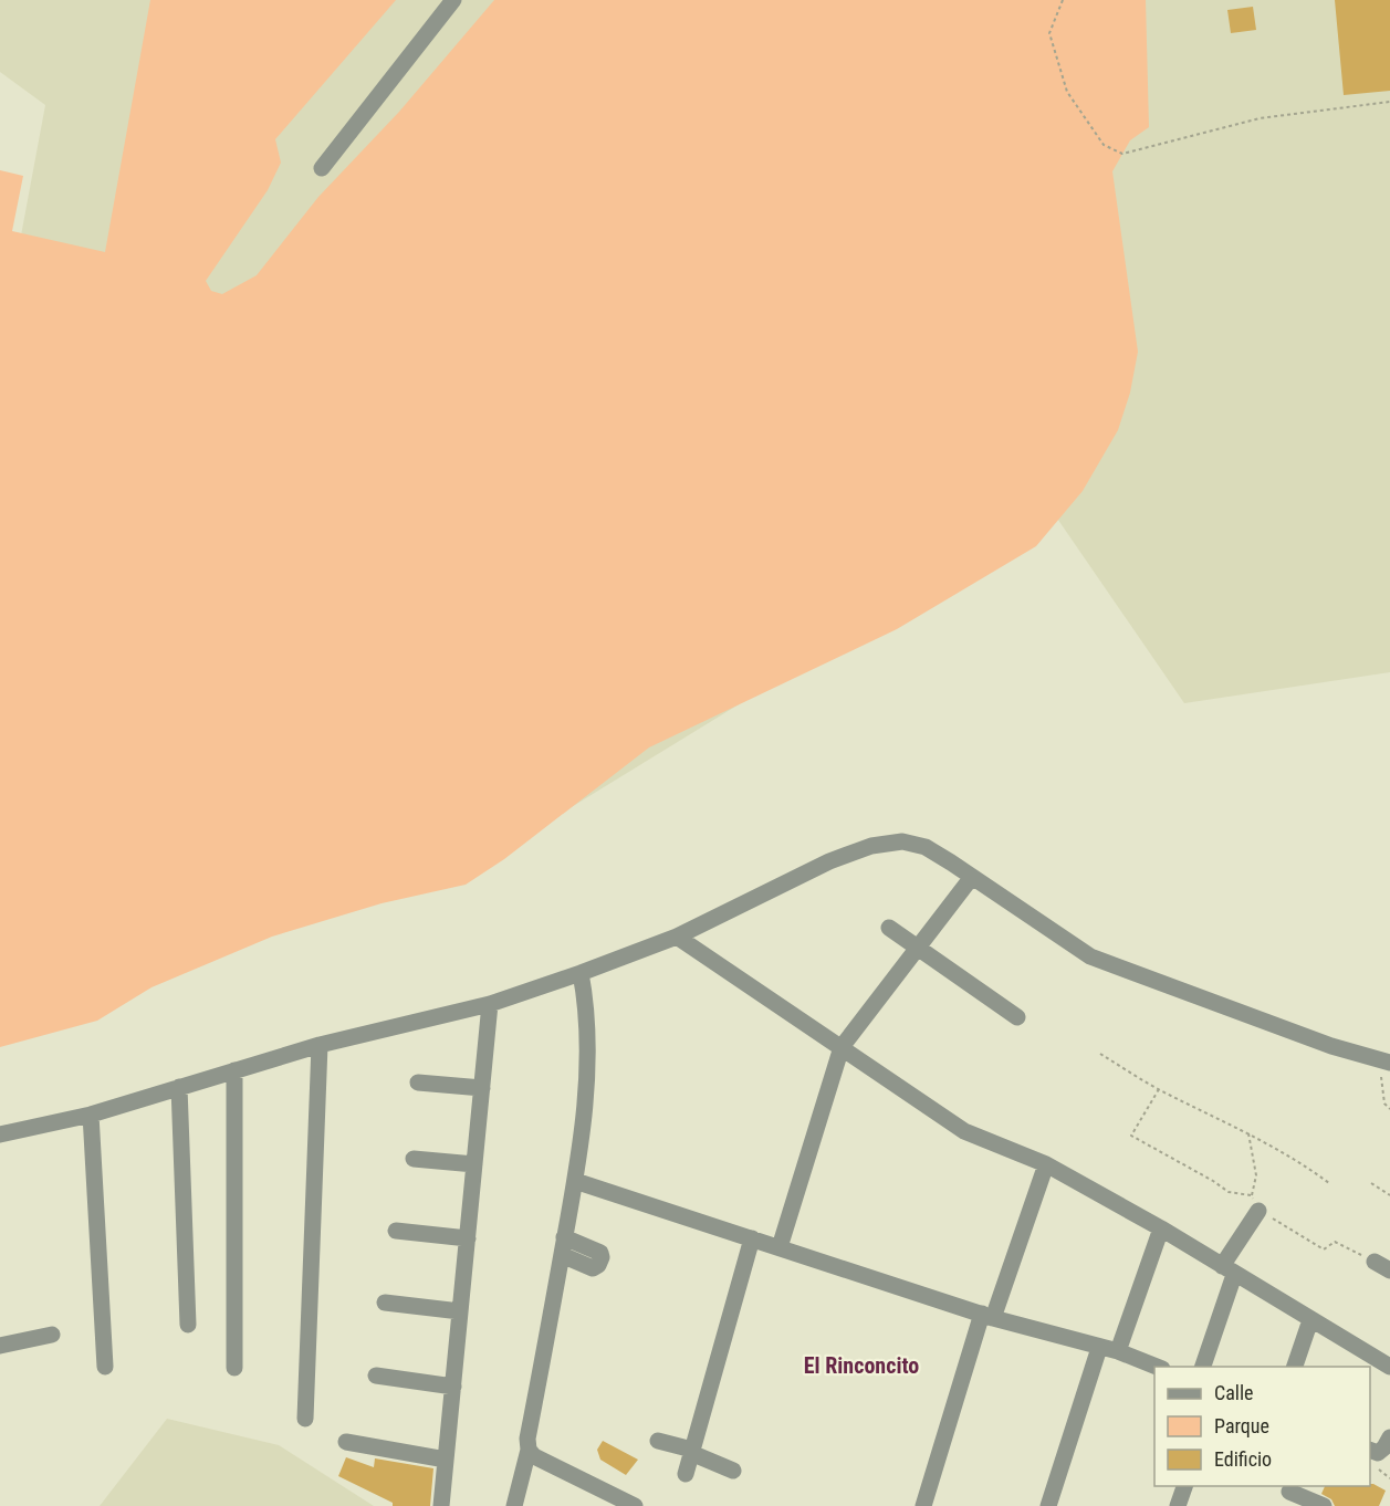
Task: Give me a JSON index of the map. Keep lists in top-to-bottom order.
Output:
{
  "districts": ["El Rinconcito"],
  "legend": ["Calle", "Parque", "Edificio"]
}
